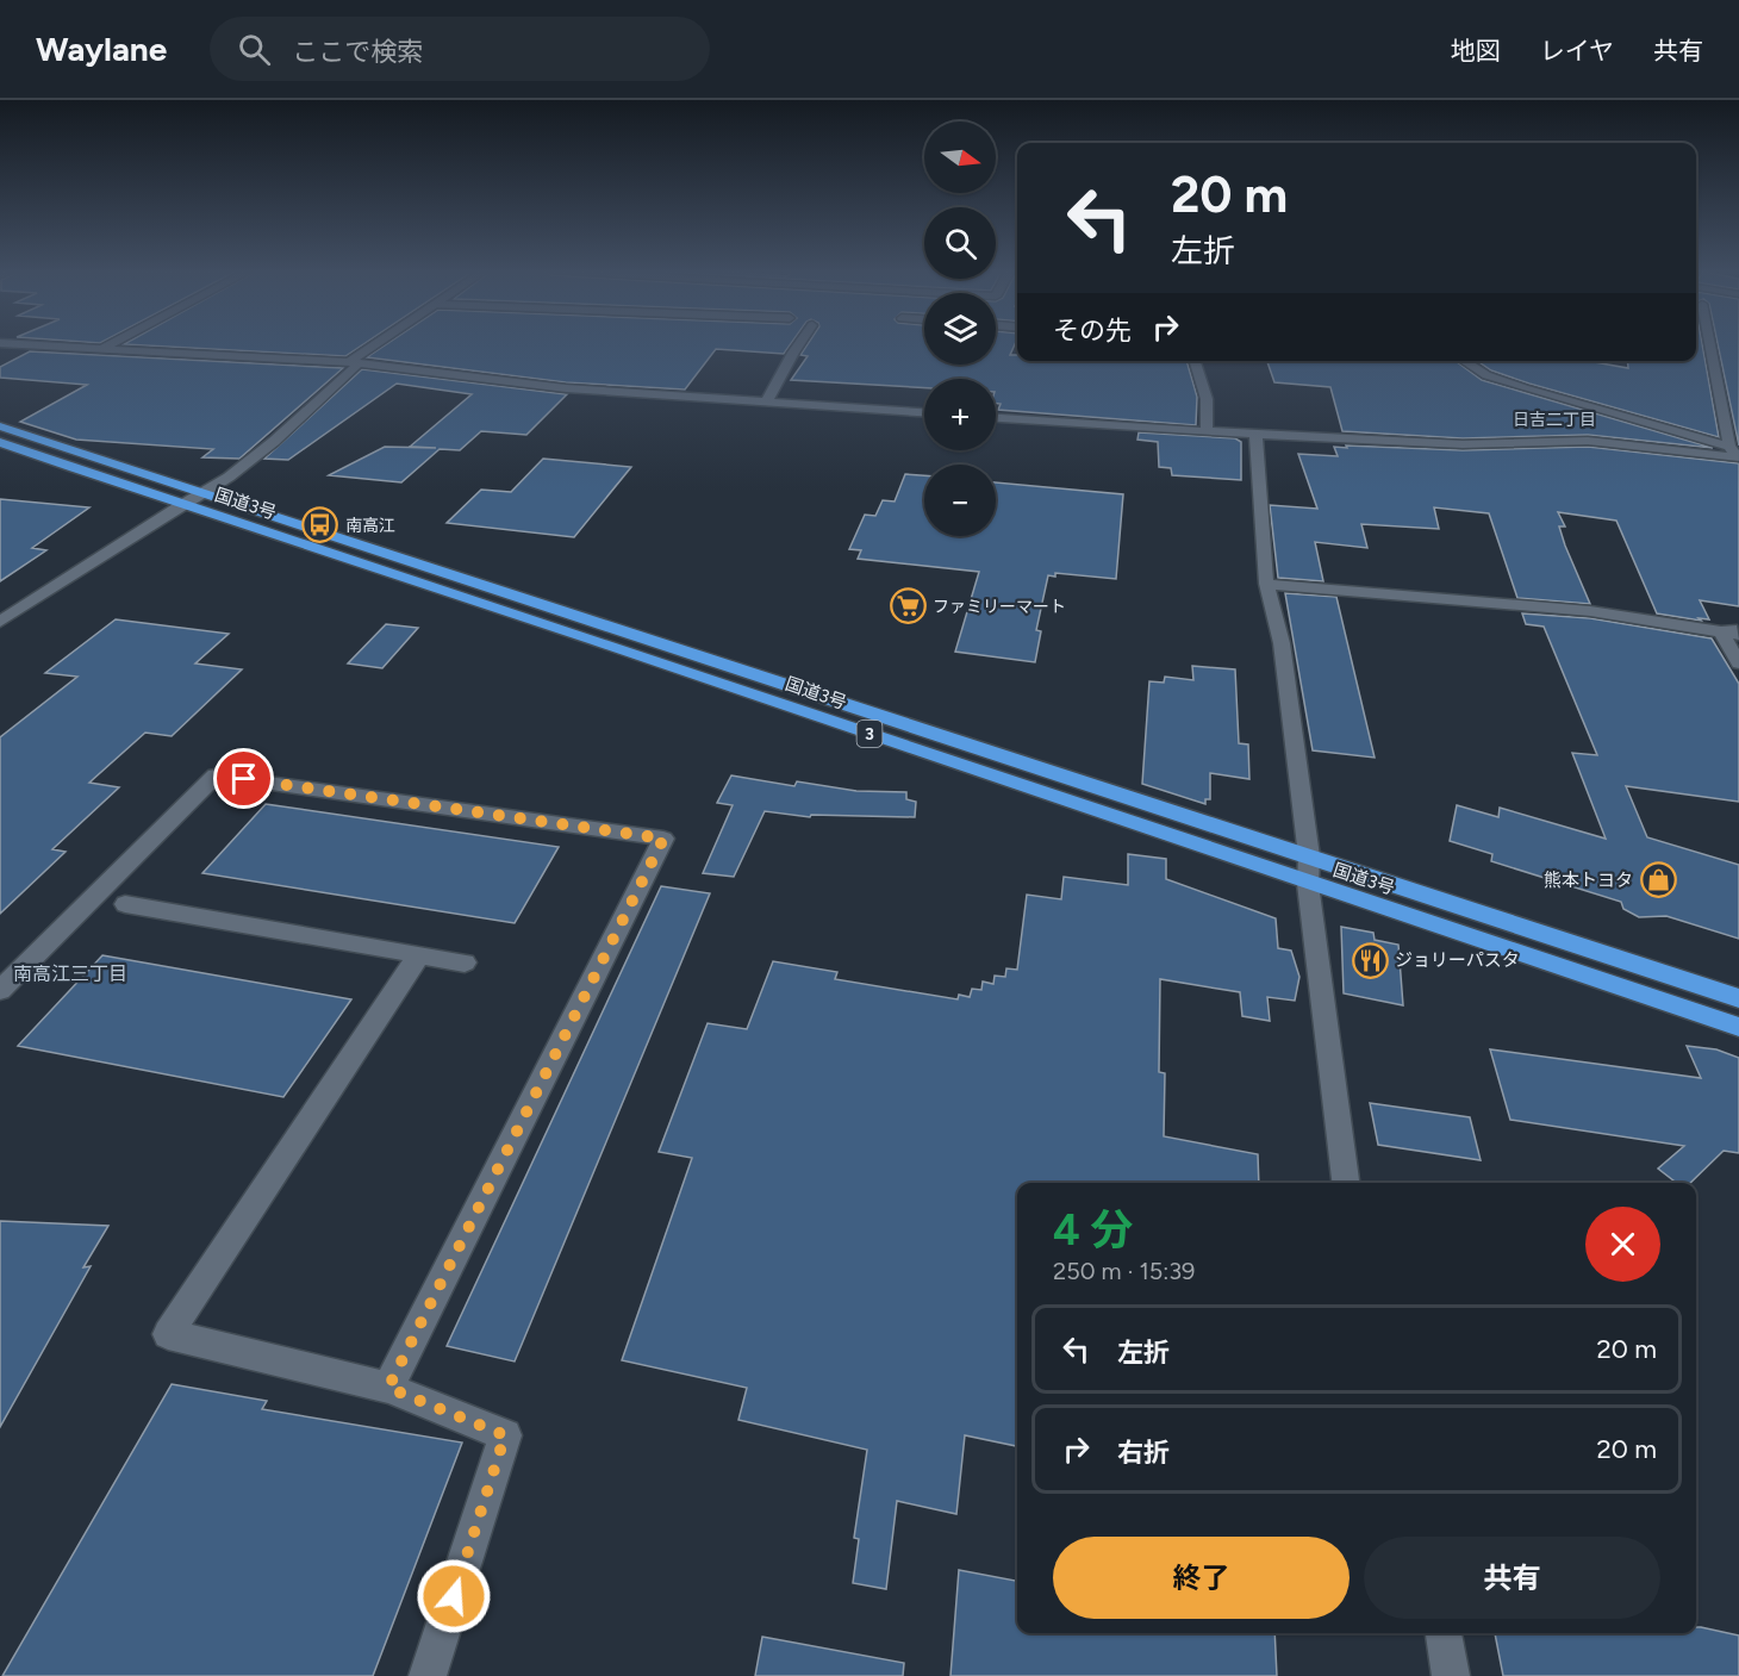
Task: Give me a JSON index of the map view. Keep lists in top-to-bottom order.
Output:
{
  "streets": {
    "highway": ["国道3号", "3"]
  },
  "districts": ["日吉二丁目", "南高江三丁目"],
  "places": {
    "bus stop": ["南高江"],
    "supermarket": ["ファミリーマート"],
    "shop": ["熊本トヨタ"],
    "restaurant": ["ジョリーパスタ"]
  },
  "north": "right",
  "page": {
    "header": "Waylane",
    "search": "ここで検索",
    "nav": ["地図", "レイヤ", "共有"],
    "map_buttons": ["+", "−"],
    "turn": ["20 m", "左折"],
    "then": "その先",
    "heading": ["4 分", "250 m · 15:39"],
    "list": [
      {
        "name": "左折",
        "value": "20 m"
      },
      {
        "name": "右折",
        "value": "20 m"
      }
    ],
    "buttons": ["終了", "共有"]
  }
}
